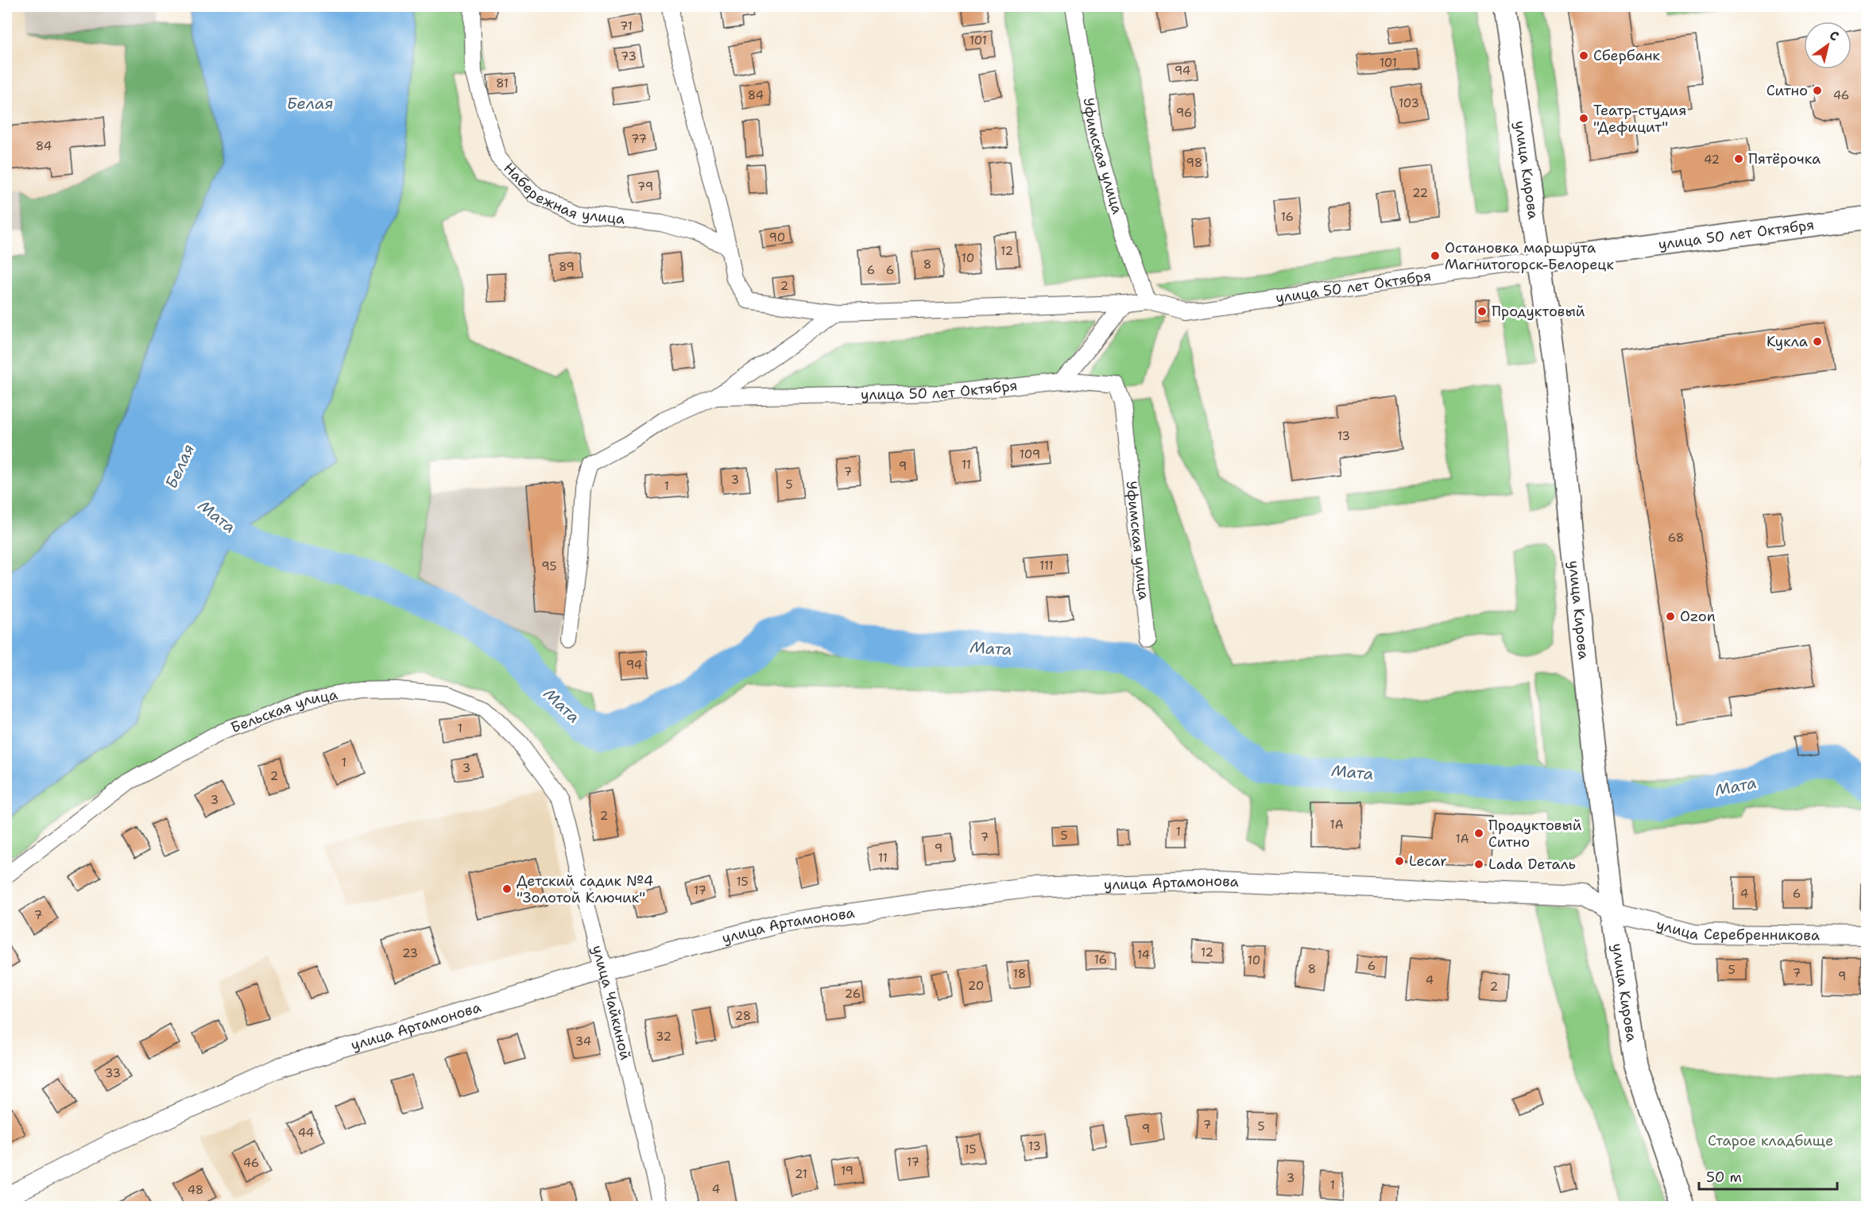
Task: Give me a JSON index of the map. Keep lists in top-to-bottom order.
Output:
{
  "streets": {
    "main road": ["улица Кирова", "улица 50 лет Октября"],
    "street": [
      "Уфимская улица",
      "Набережная улица",
      "Бельская улица",
      "улица Артамонова",
      "улица Серебренникова",
      "улица Чайкиной"
    ]
  },
  "crossings": [
    ["Уфимская улица", "улица 50 лет Октября"],
    ["улица Кирова", "улица 50 лет Октября"],
    ["улица Кирова", "улица Артамонова"],
    ["улица Кирова", "улица Серебренникова"],
    ["Набережная улица", "улица 50 лет Октября"],
    ["Бельская улица", "улица Чайкиной"],
    ["улица Артамонова", "улица Серебренникова"],
    ["улица Артамонова", "улица Чайкиной"]
  ],
  "water": ["Белая", "Мата"],
  "parks": ["Старое кладбище"],
  "places": [
    "Сбербанк",
    "Ситно",
    "Театр-студия \"Дефицит\"",
    "Пятёрочка",
    "Остановка маршрута Магнитогорск-Белорецк",
    "Продуктовый",
    "Кукла",
    "Ozon",
    "Продуктовый Ситно",
    "Lecar",
    "Lada Dеталь",
    "Детский садик №4 \"Золотой Ключик\""
  ],
  "house_numbers": [
    "71",
    "101",
    "73",
    "101",
    "94",
    "81",
    "84",
    "46",
    "103",
    "96",
    "77",
    "84",
    "42",
    "98",
    "79",
    "22",
    "16",
    "90",
    "12",
    "10",
    "8",
    "89",
    "6",
    "6",
    "2",
    "13",
    "109",
    "11",
    "9",
    "7",
    "3",
    "5",
    "1",
    "68",
    "111",
    "95",
    "94",
    "1",
    "1",
    "3",
    "2",
    "3",
    "2",
    "1А",
    "1",
    "5",
    "7",
    "1А",
    "9",
    "11",
    "15",
    "17",
    "4",
    "6",
    "7",
    "12",
    "23",
    "14",
    "16",
    "10",
    "6",
    "8",
    "5",
    "7",
    "18",
    "9",
    "4",
    "20",
    "2",
    "26",
    "28",
    "32",
    "34",
    "33",
    "7",
    "5",
    "9",
    "44",
    "13",
    "15",
    "17",
    "46",
    "19",
    "21",
    "3",
    "1",
    "4",
    "48"
  ],
  "scale_bar": "50 m",
  "north": "top right"
}
